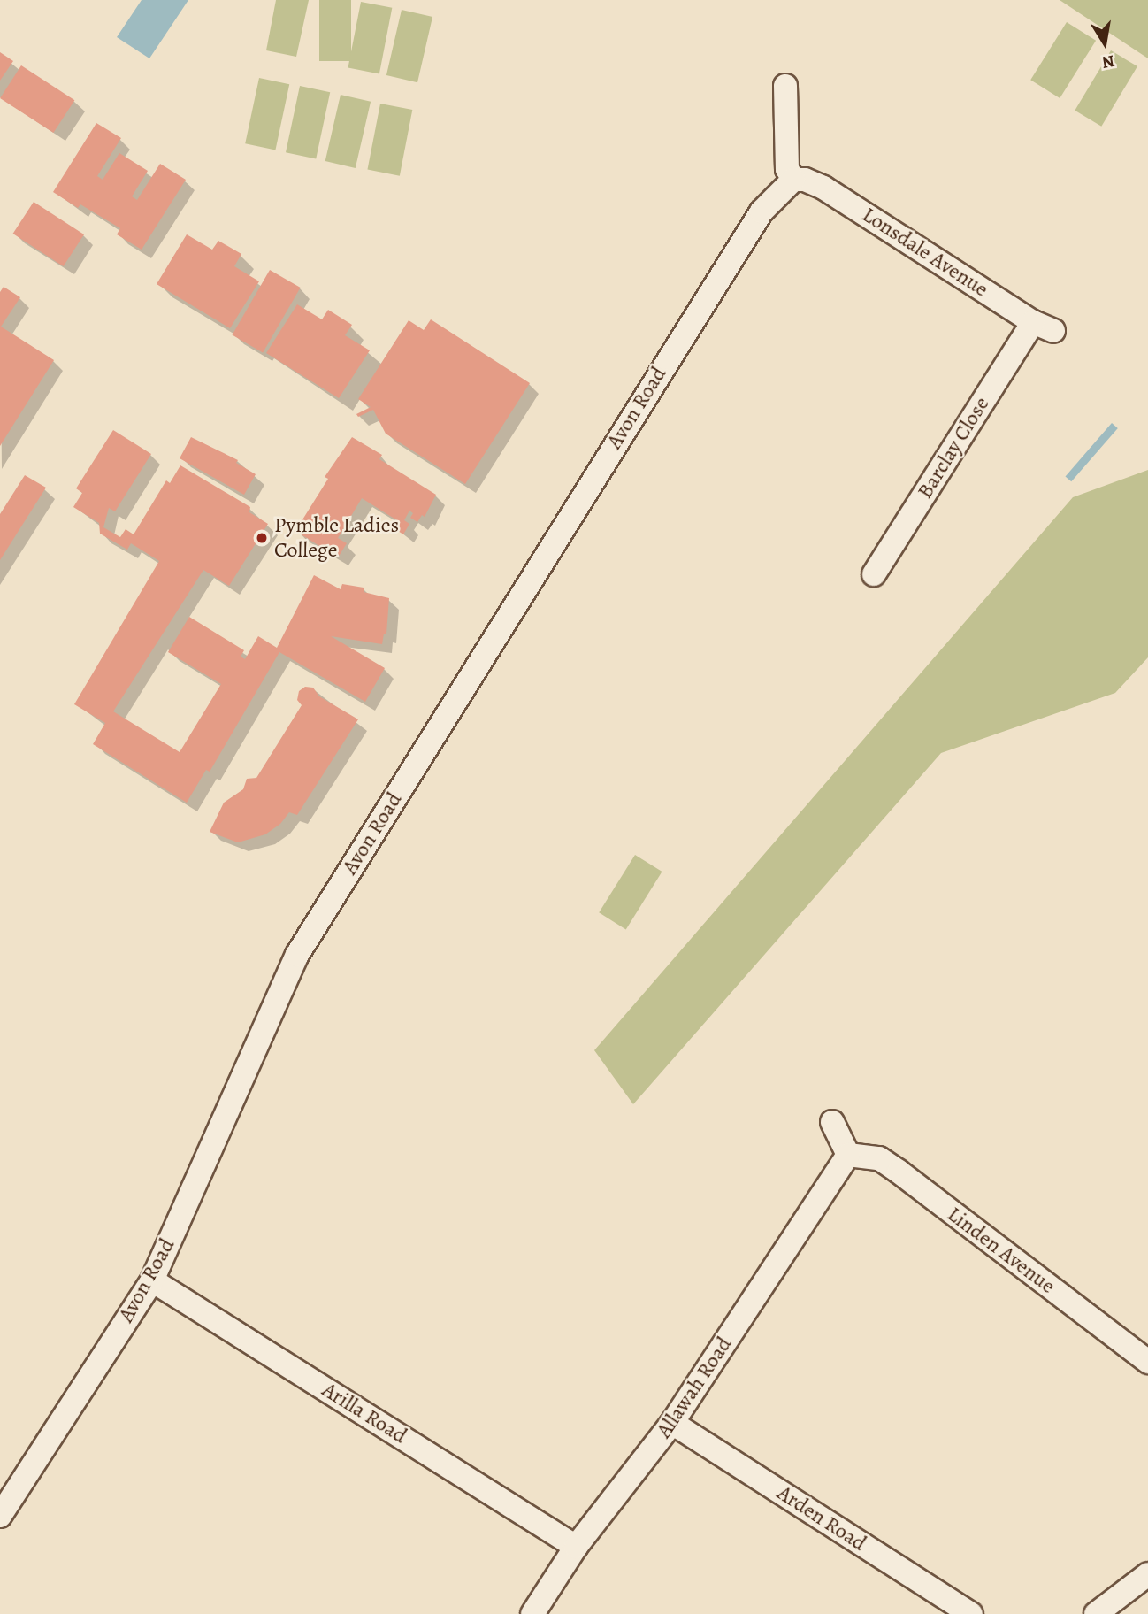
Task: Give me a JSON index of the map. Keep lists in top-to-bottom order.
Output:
{
  "streets": {
    "street": [
      "Lonsdale Avenue",
      "Avon Road",
      "Barclay Close",
      "Linden Avenue",
      "Allawah Road",
      "Arilla Road",
      "Arden Road"
    ]
  },
  "crossings": [
    ["Lonsdale Avenue", "Avon Road"],
    ["Lonsdale Avenue", "Barclay Close"],
    ["Avon Road", "Arilla Road"],
    ["Linden Avenue", "Allawah Road"],
    ["Allawah Road", "Arilla Road"],
    ["Allawah Road", "Arden Road"]
  ],
  "places": ["Pymble Ladies College"],
  "north": "bottom"
}
